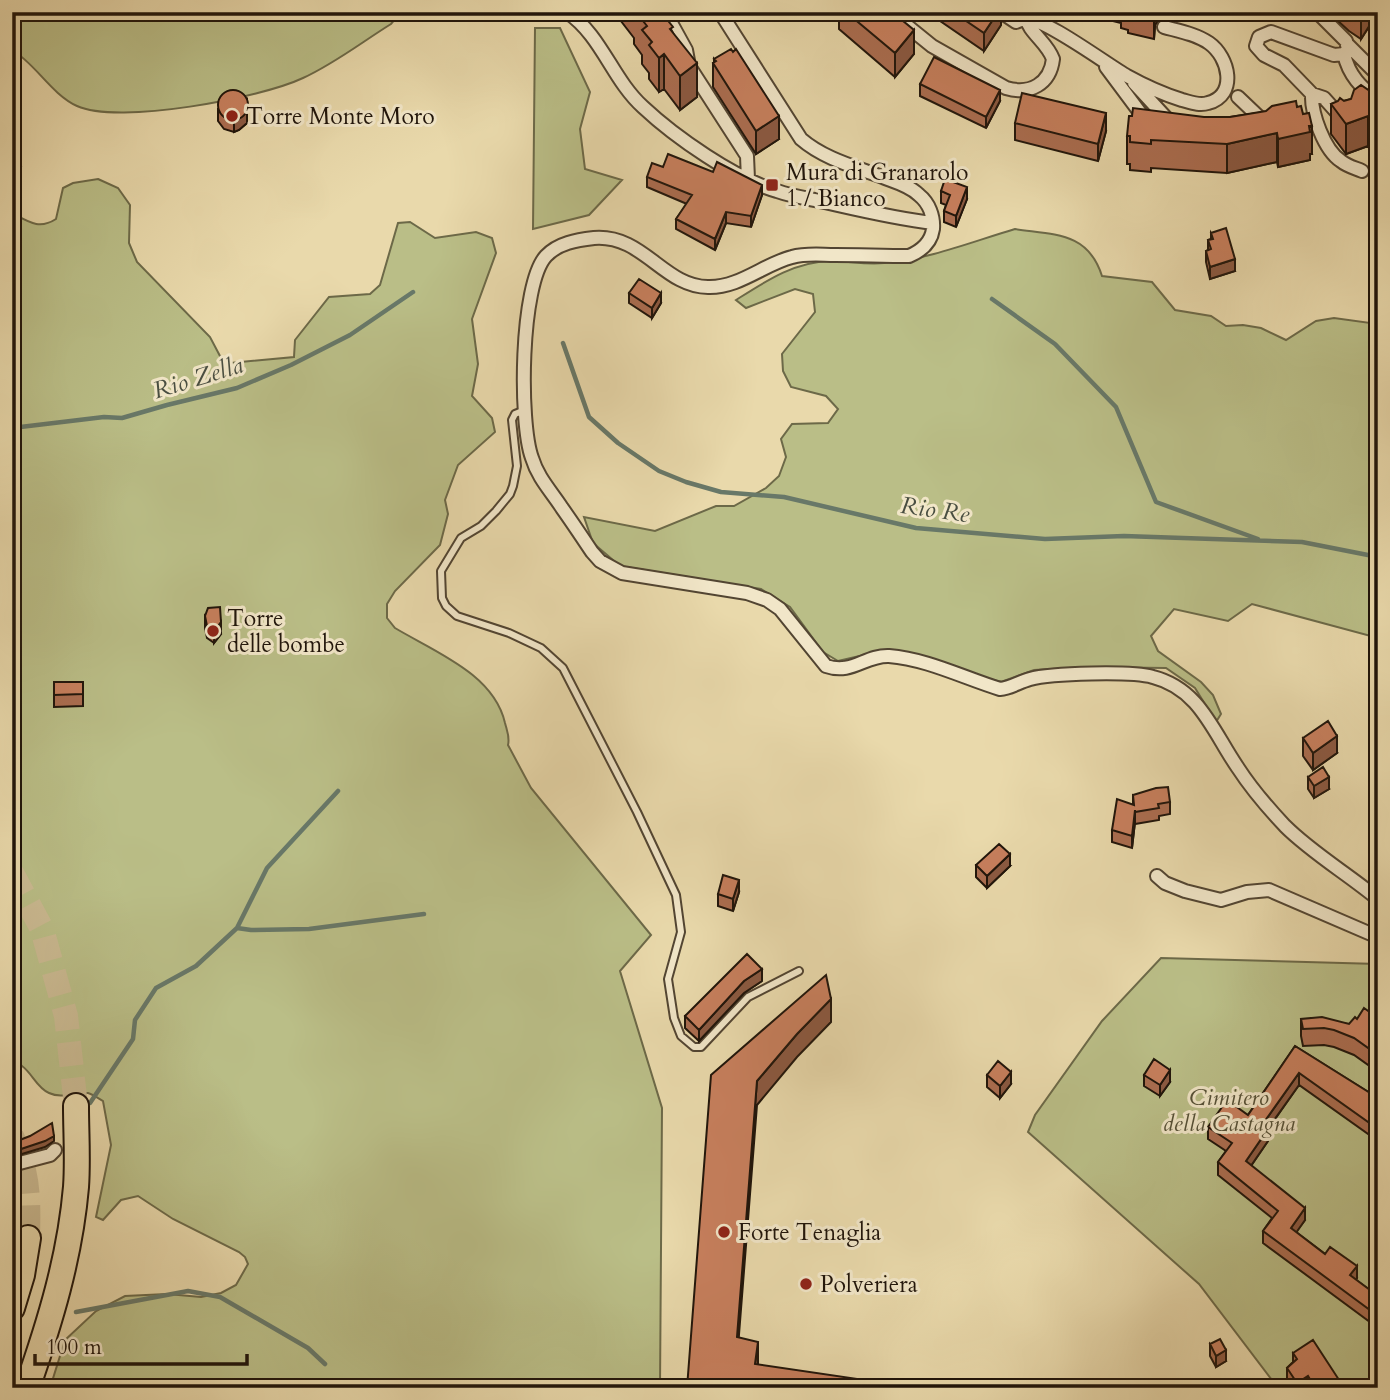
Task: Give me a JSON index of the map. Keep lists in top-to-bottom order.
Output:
{
  "water": ["Rio Zella", "Rio Re"],
  "parks": ["Cimitero della Castagna"],
  "places": {
    "other": [
      "Torre Monte Moro",
      "Torre delle bombe",
      "Forte Tenaglia",
      "Polveriera"
    ],
    "transit": ["Mura di Granarolo 1 / Bianco"]
  },
  "scale_bar": "100 m"
}
